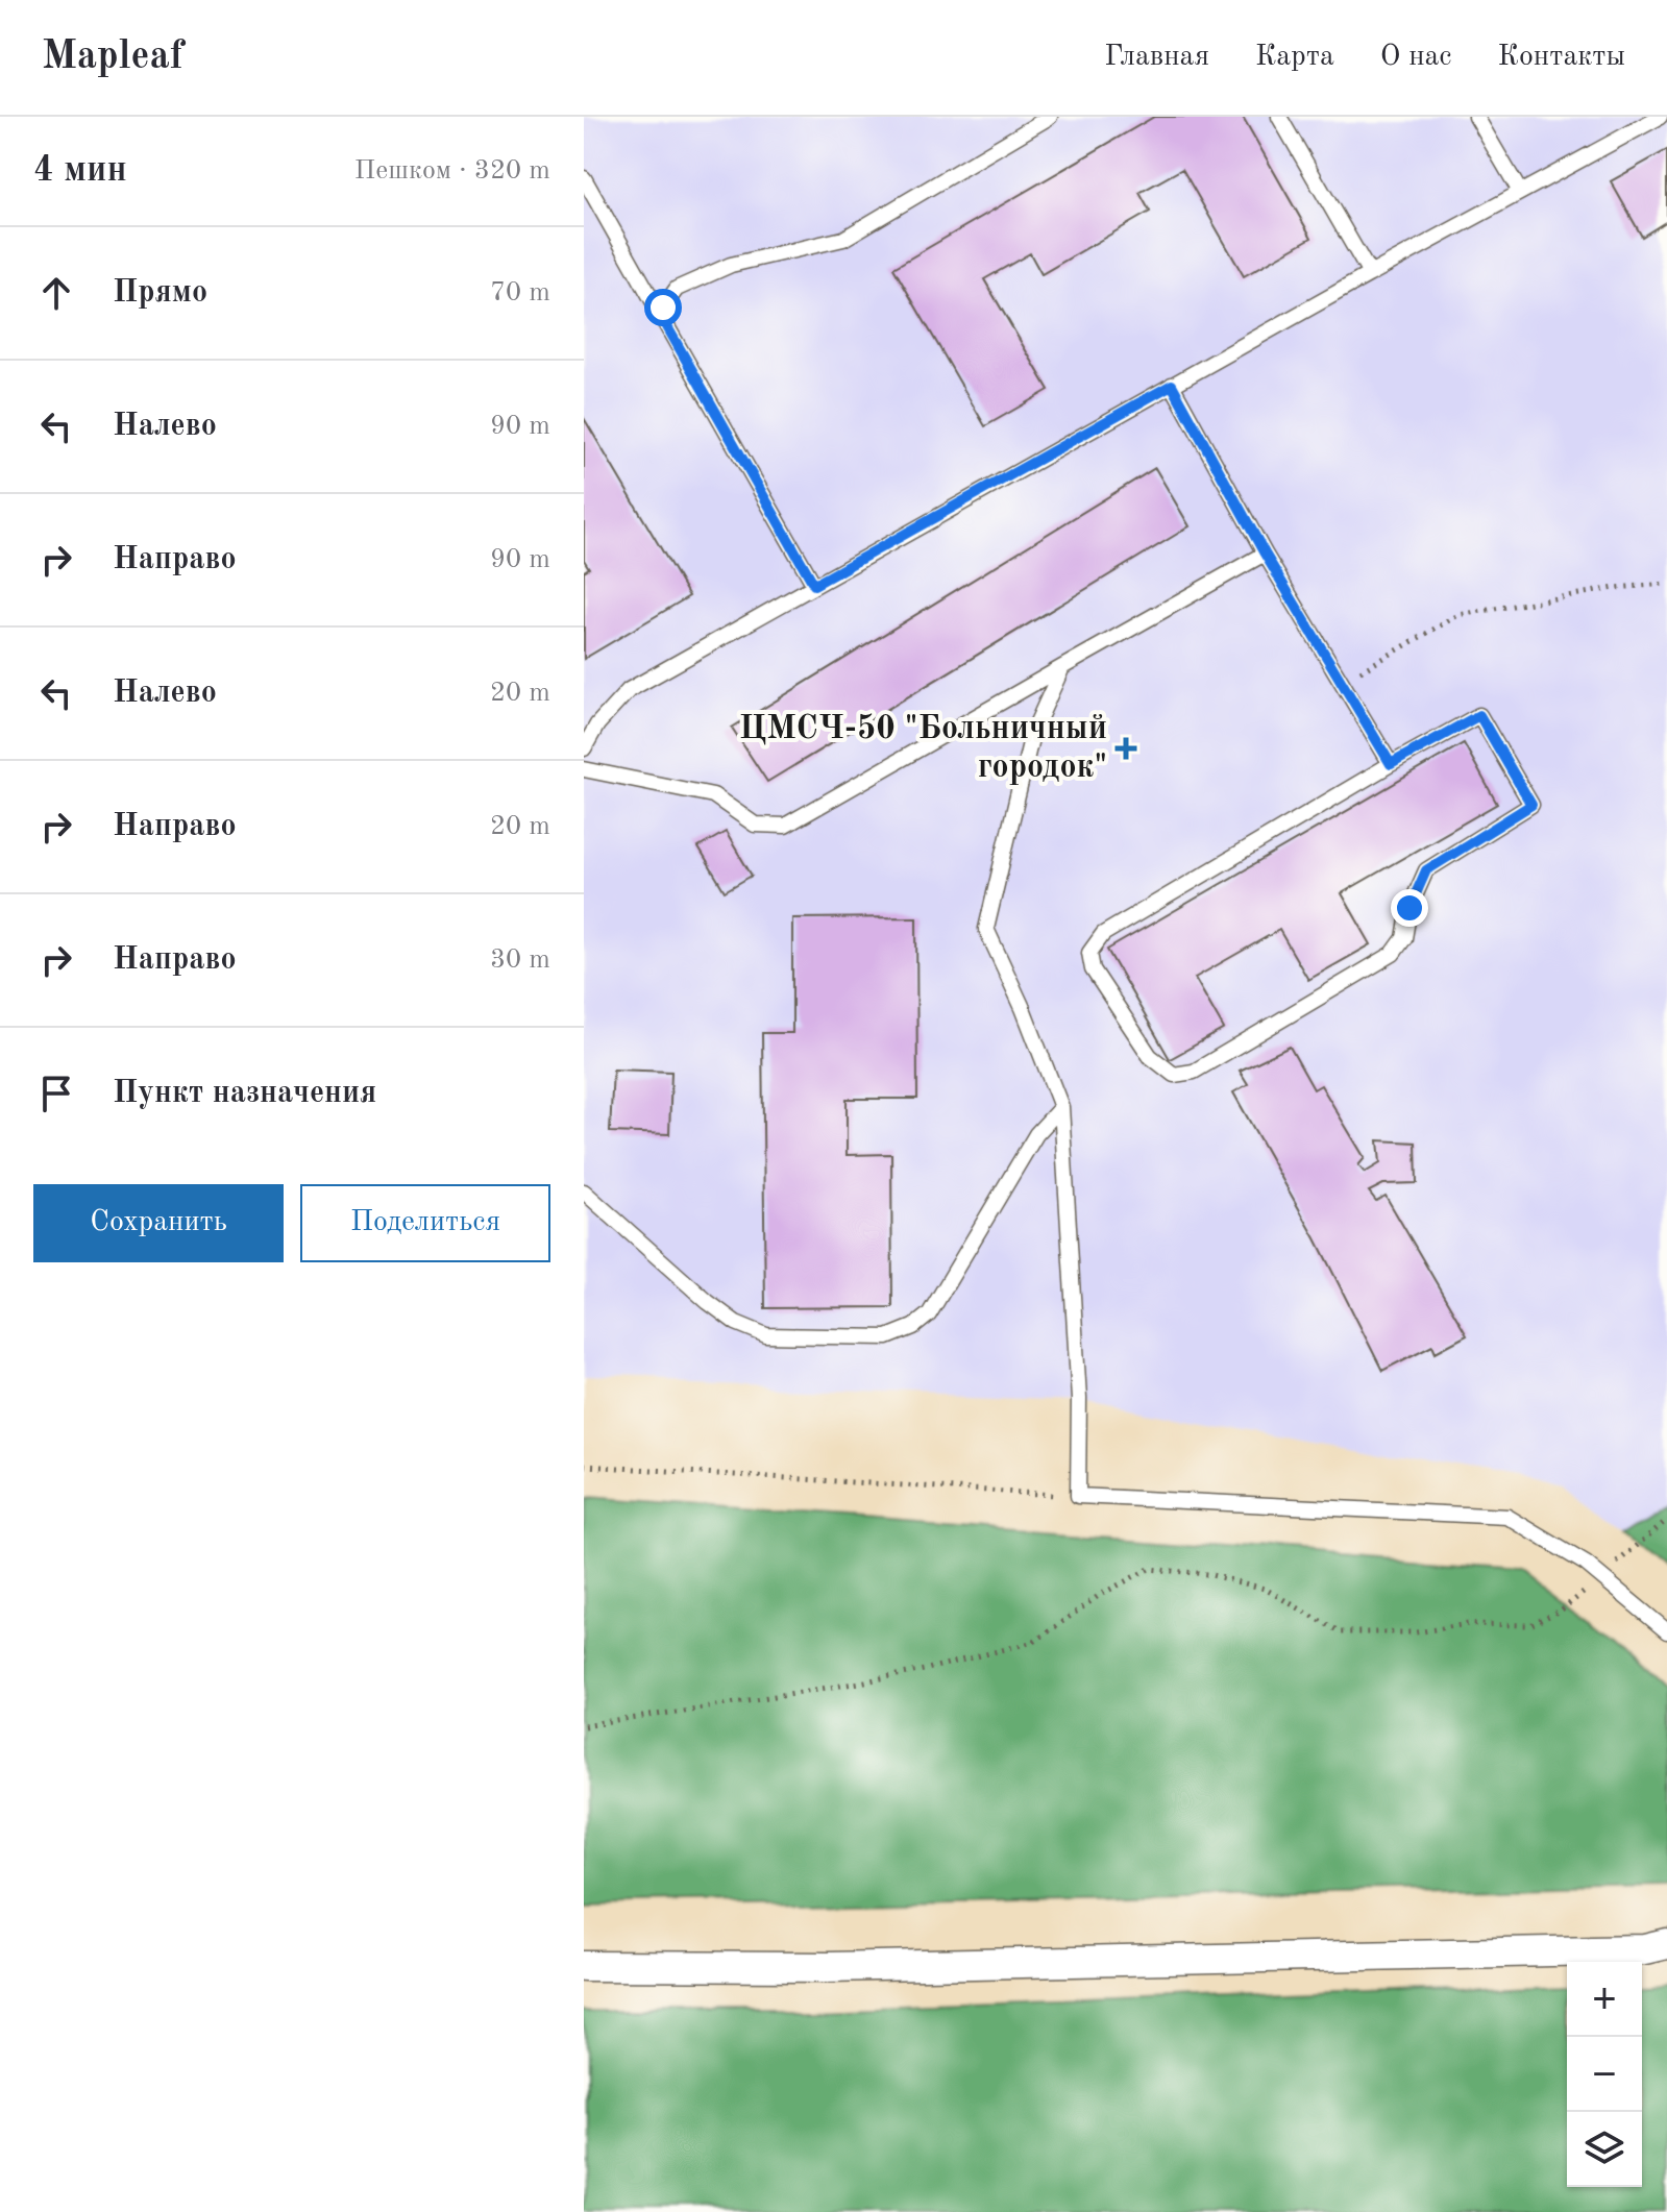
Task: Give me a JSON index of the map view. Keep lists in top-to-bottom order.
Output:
{
  "places": {
    "health": ["ЦМСЧ-50 \"Больничный городок\""]
  },
  "page": {
    "header": "Mapleaf",
    "nav": [
      "Главная",
      "Карта",
      "О нас",
      "Контакты"
    ],
    "heading": ["4 мин", "Пешком · 320 m"],
    "list": [
      ["Прямо", "70 m"],
      ["Налево", "90 m"],
      ["Направо", "90 m"],
      ["Налево", "20 m"],
      ["Направо", "20 m"],
      ["Направо", "30 m"],
      "Пункт назначения"
    ],
    "buttons": ["Сохранить", "Поделиться"],
    "map_buttons": ["+", "−"]
  }
}
